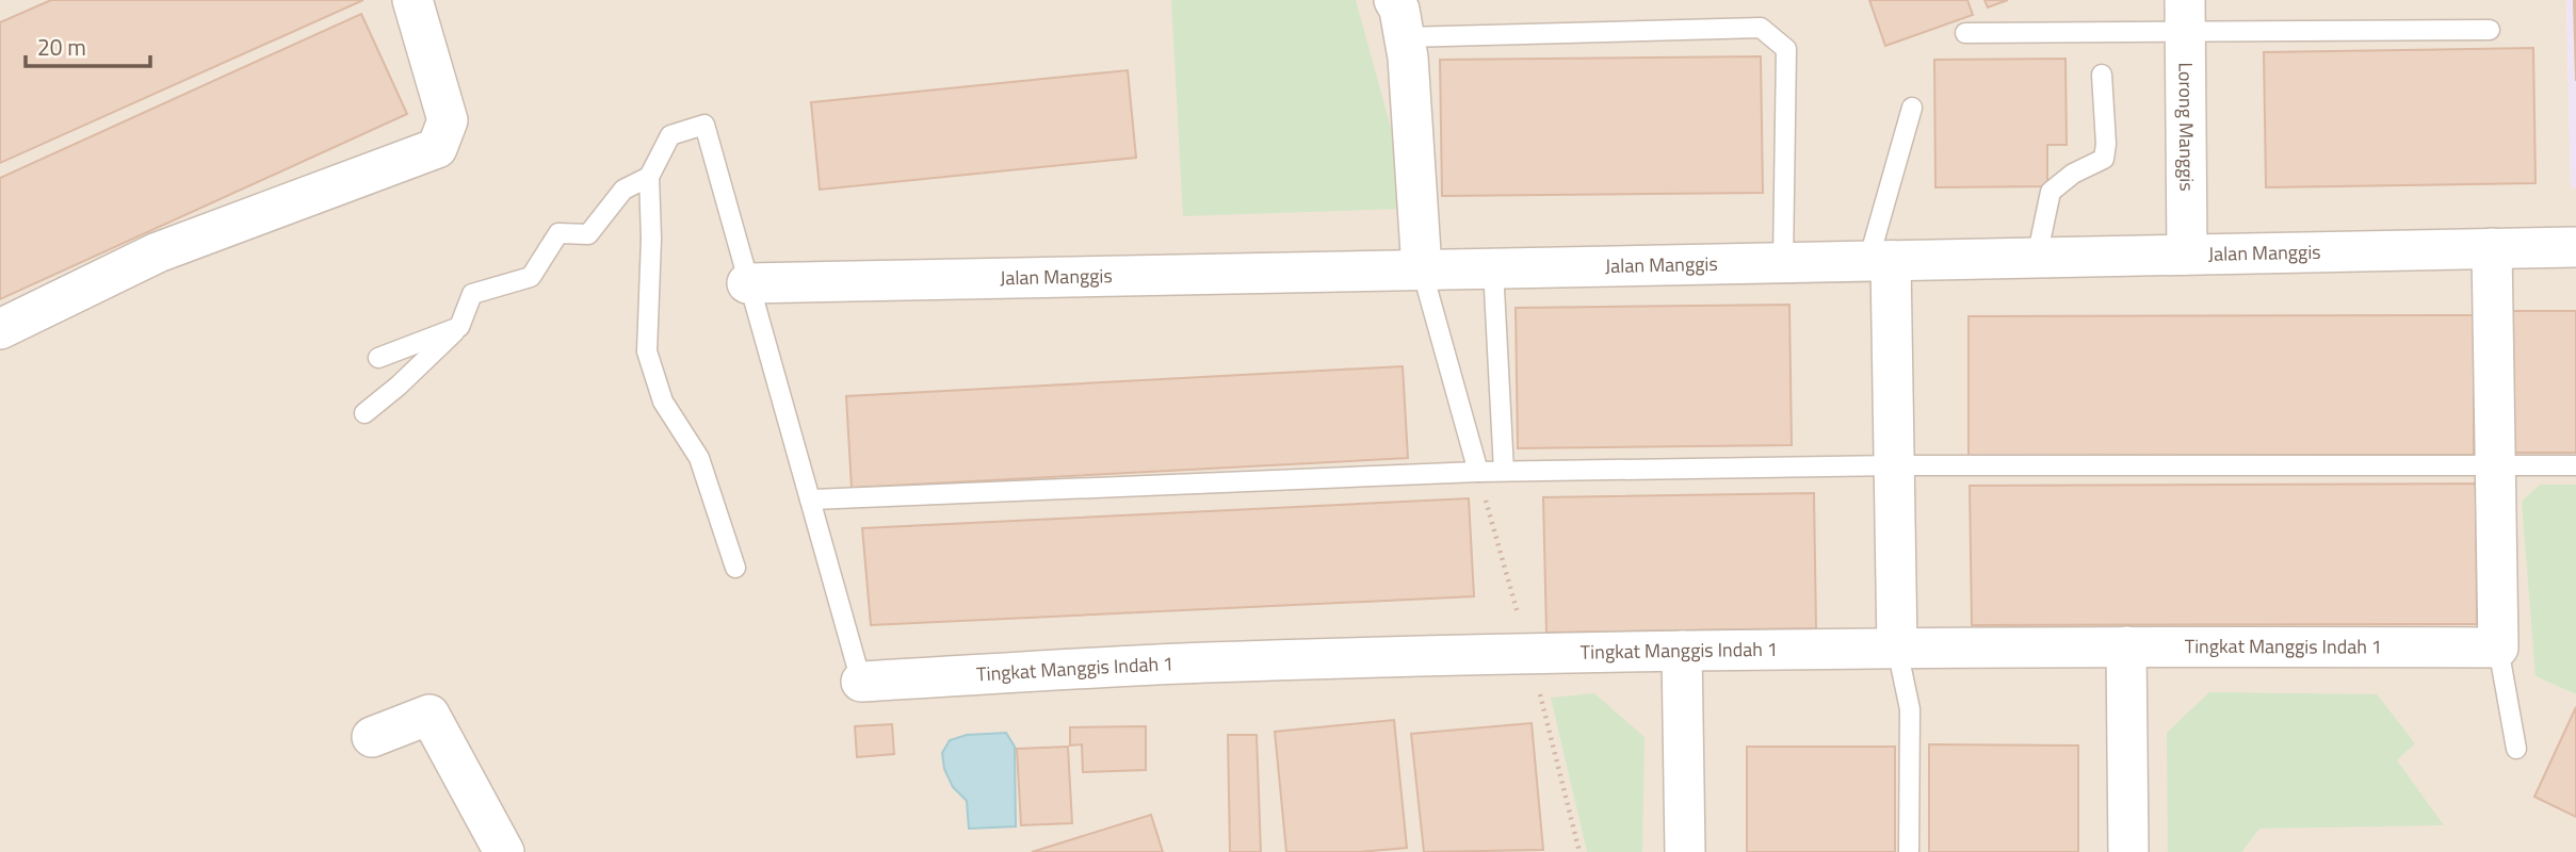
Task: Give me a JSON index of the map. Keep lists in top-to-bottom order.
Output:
{
  "streets": {
    "street": ["Lorong Manggis", "Jalan Manggis", "Tingkat Manggis Indah 1"]
  },
  "crossings": [
    ["Lorong Manggis", "Jalan Manggis"]
  ],
  "scale_bar": "20 m"
}
